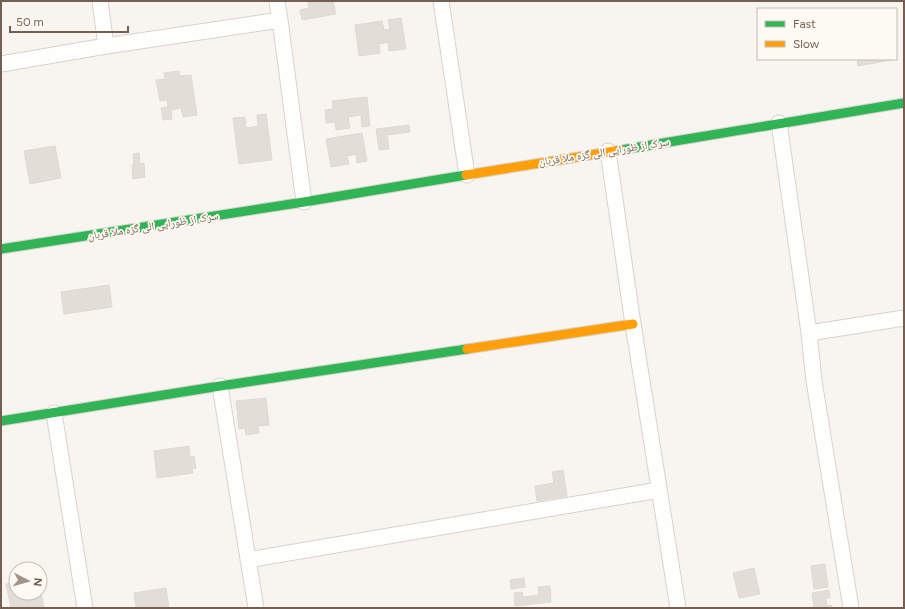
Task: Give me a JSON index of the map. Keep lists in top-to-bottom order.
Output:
{
  "streets": {
    "street": ["سرک از ظورایی الی گزه ملا قربان"]
  },
  "legend": ["Fast", "Slow"],
  "scale_bar": "50 m",
  "north": "right"
}
